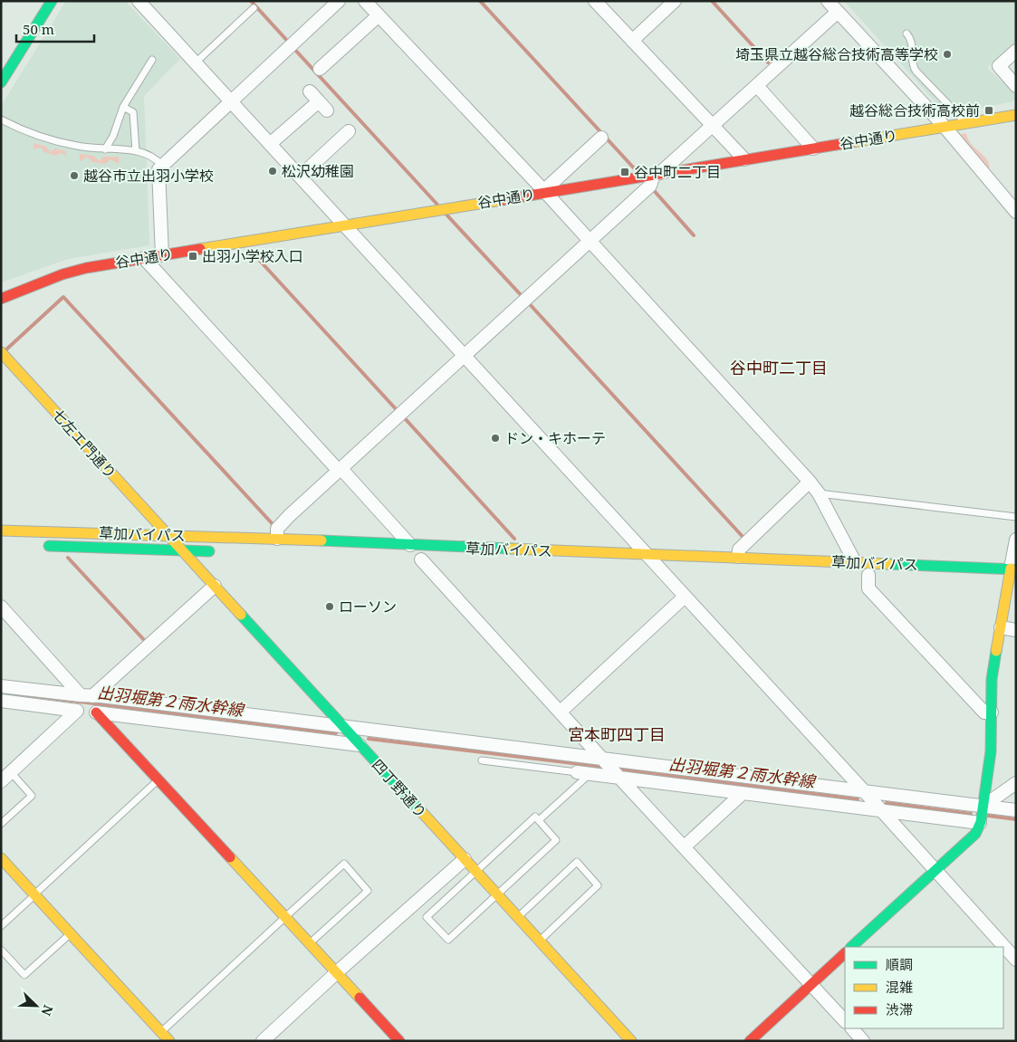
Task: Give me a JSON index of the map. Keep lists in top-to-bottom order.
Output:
{
  "streets": {
    "main road": [
      "谷中通り",
      "七左エ門通り",
      "草加バイパス",
      "四丁野通り"
    ]
  },
  "crossings": [
    ["七左エ門通り", "草加バイパス"],
    ["七左エ門通り", "四丁野通り"],
    ["草加バイパス", "四丁野通り"]
  ],
  "districts": ["谷中町二丁目", "宮本町四丁目"],
  "water": ["出羽堀第２雨水幹線"],
  "places": {
    "other": [
      "埼玉県立越谷総合技術高等学校",
      "松沢幼稚園",
      "越谷市立出羽小学校",
      "ドン・キホーテ",
      "ローソン"
    ],
    "transit": ["越谷総合技術高校前", "谷中町二丁目", "出羽小学校入口"]
  },
  "legend": ["順調", "混雑", "渋滞"],
  "scale_bar": "50 m",
  "north": "bottom right"
}
